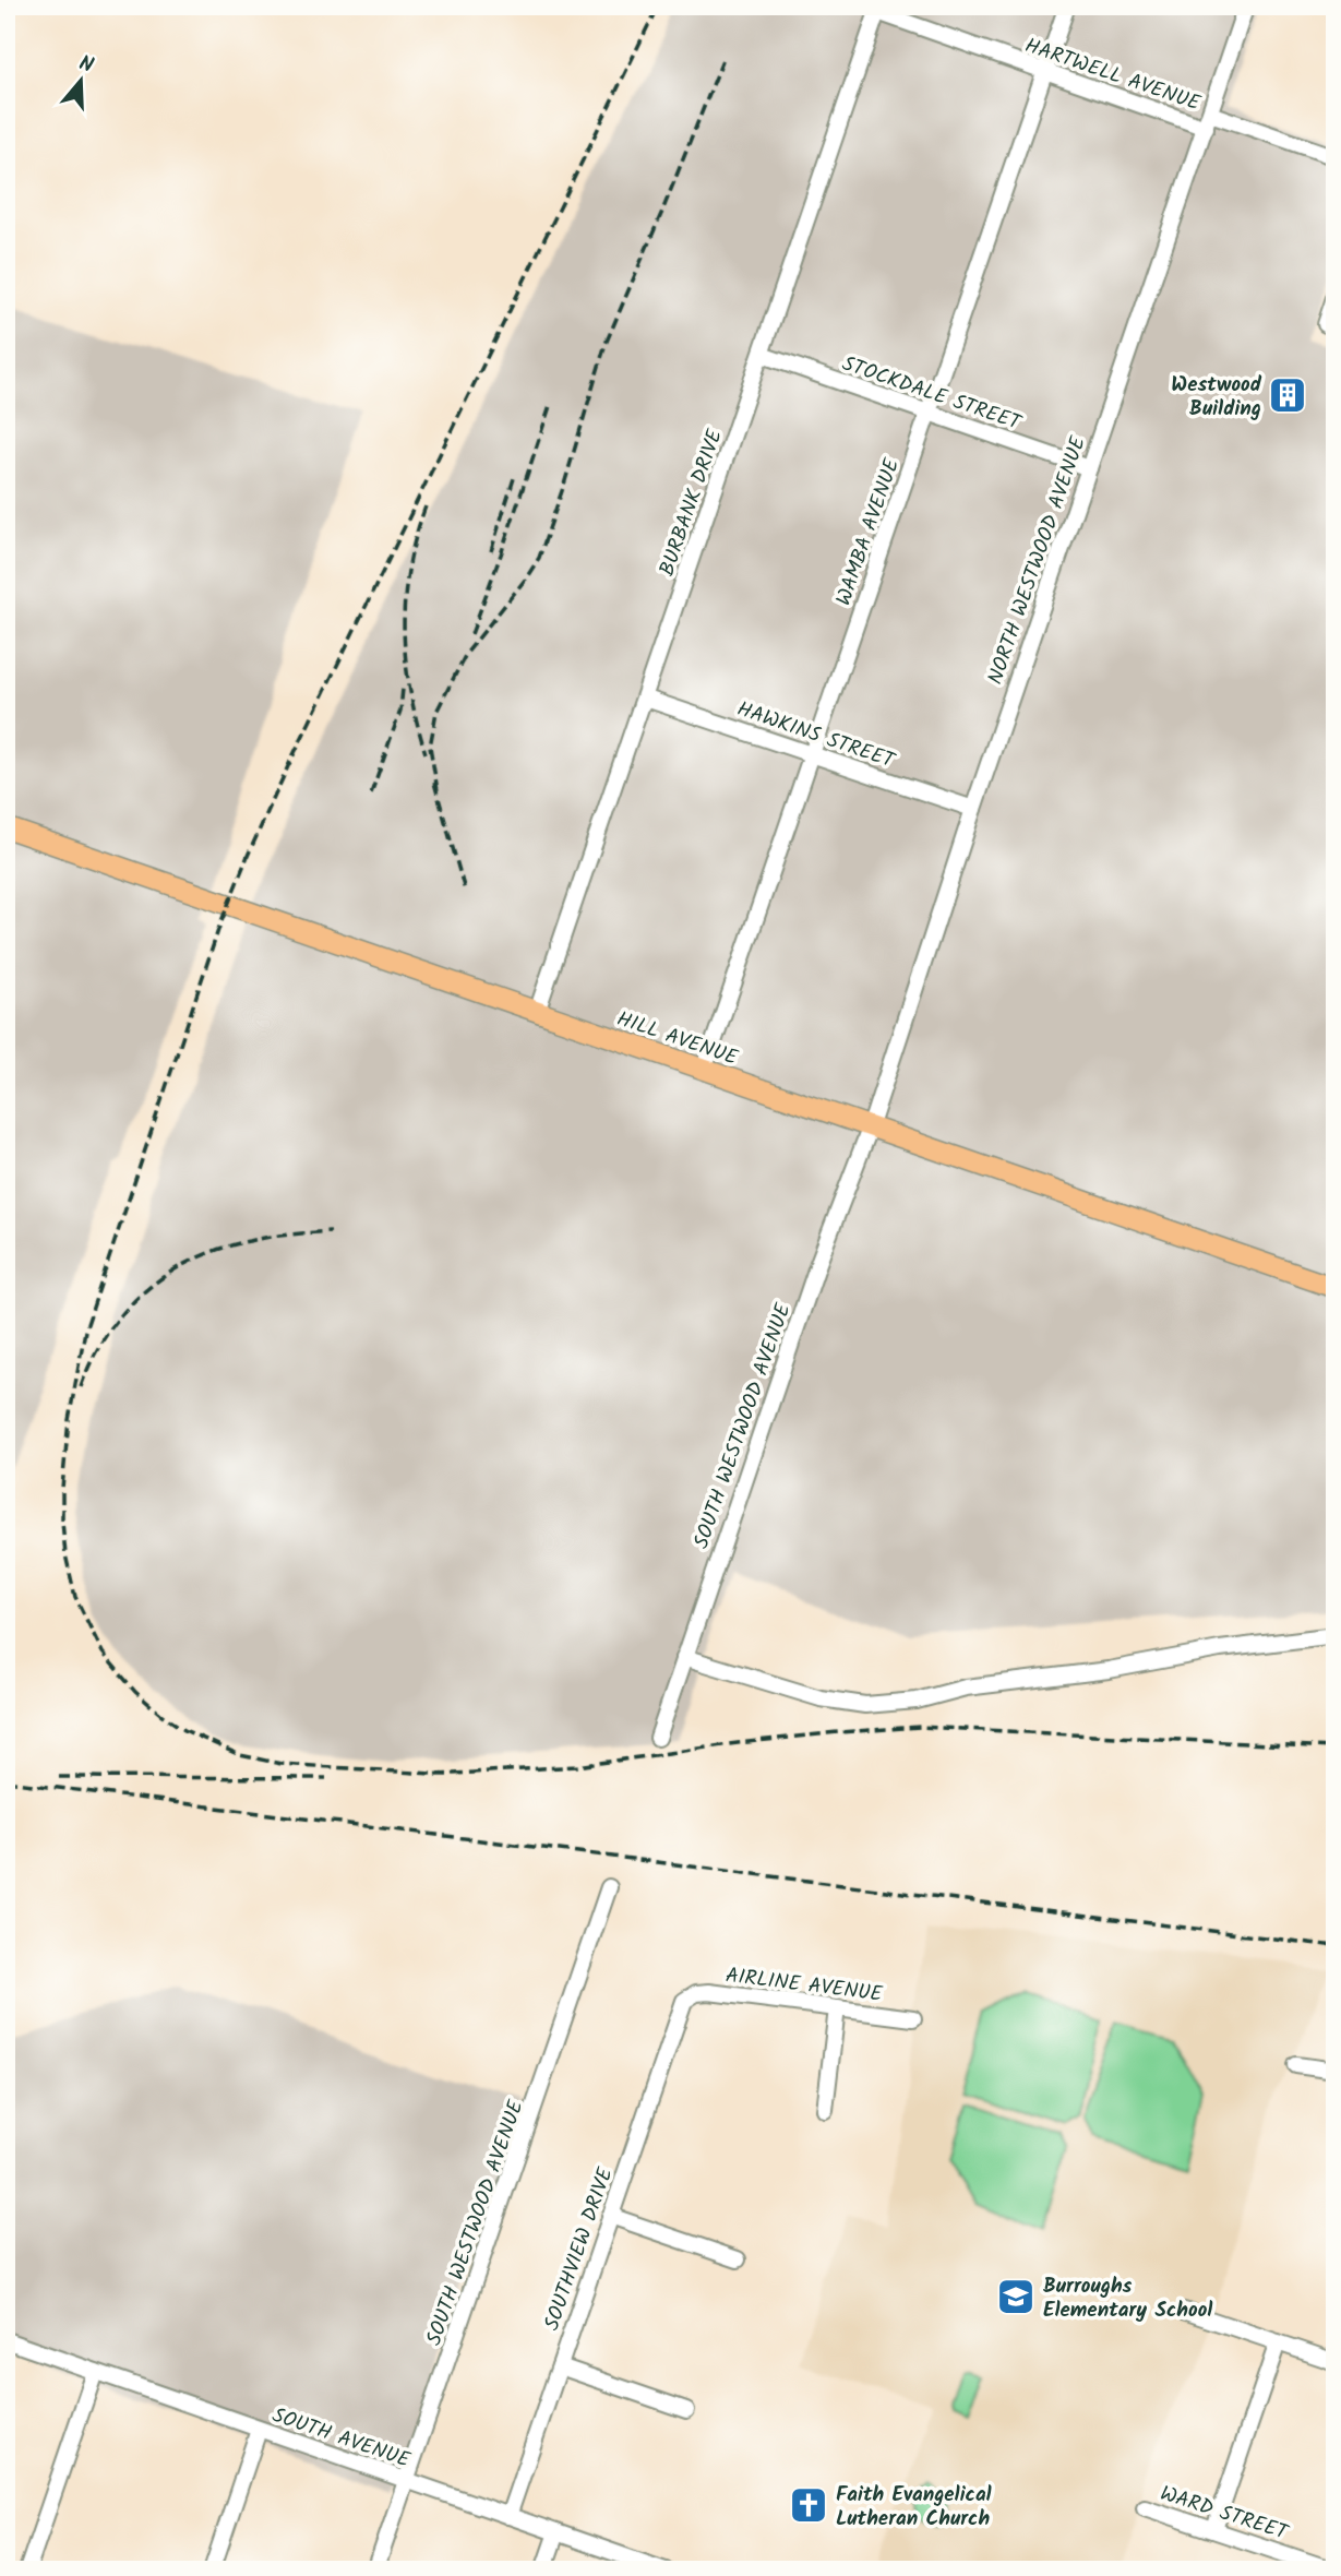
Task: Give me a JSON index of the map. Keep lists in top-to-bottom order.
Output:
{
  "streets": {
    "main road": ["HILL AVENUE"],
    "street": [
      "HARTWELL AVENUE",
      "STOCKDALE STREET",
      "BURBANK DRIVE",
      "WAMBA AVENUE",
      "NORTH WESTWOOD AVENUE",
      "HAWKINS STREET",
      "SOUTH WESTWOOD AVENUE",
      "AIRLINE AVENUE",
      "SOUTHVIEW DRIVE",
      "SOUTH AVENUE",
      "WARD STREET"
    ]
  },
  "crossings": [
    ["HARTWELL AVENUE", "BURBANK DRIVE"],
    ["HARTWELL AVENUE", "WAMBA AVENUE"],
    ["HARTWELL AVENUE", "NORTH WESTWOOD AVENUE"],
    ["STOCKDALE STREET", "BURBANK DRIVE"],
    ["STOCKDALE STREET", "WAMBA AVENUE"],
    ["STOCKDALE STREET", "NORTH WESTWOOD AVENUE"],
    ["BURBANK DRIVE", "HAWKINS STREET"],
    ["BURBANK DRIVE", "HILL AVENUE"],
    ["WAMBA AVENUE", "HAWKINS STREET"],
    ["WAMBA AVENUE", "HILL AVENUE"],
    ["NORTH WESTWOOD AVENUE", "HAWKINS STREET"],
    ["NORTH WESTWOOD AVENUE", "HILL AVENUE"],
    ["NORTH WESTWOOD AVENUE", "SOUTH WESTWOOD AVENUE"],
    ["HILL AVENUE", "SOUTH WESTWOOD AVENUE"],
    ["SOUTH WESTWOOD AVENUE", "SOUTH AVENUE"],
    ["AIRLINE AVENUE", "SOUTHVIEW DRIVE"],
    ["SOUTHVIEW DRIVE", "SOUTH AVENUE"]
  ],
  "places": {
    "building": ["Westwood Building"],
    "school or university": ["Burroughs Elementary School"],
    "church": ["Faith Evangelical Lutheran Church"]
  },
  "north": "top"
}
